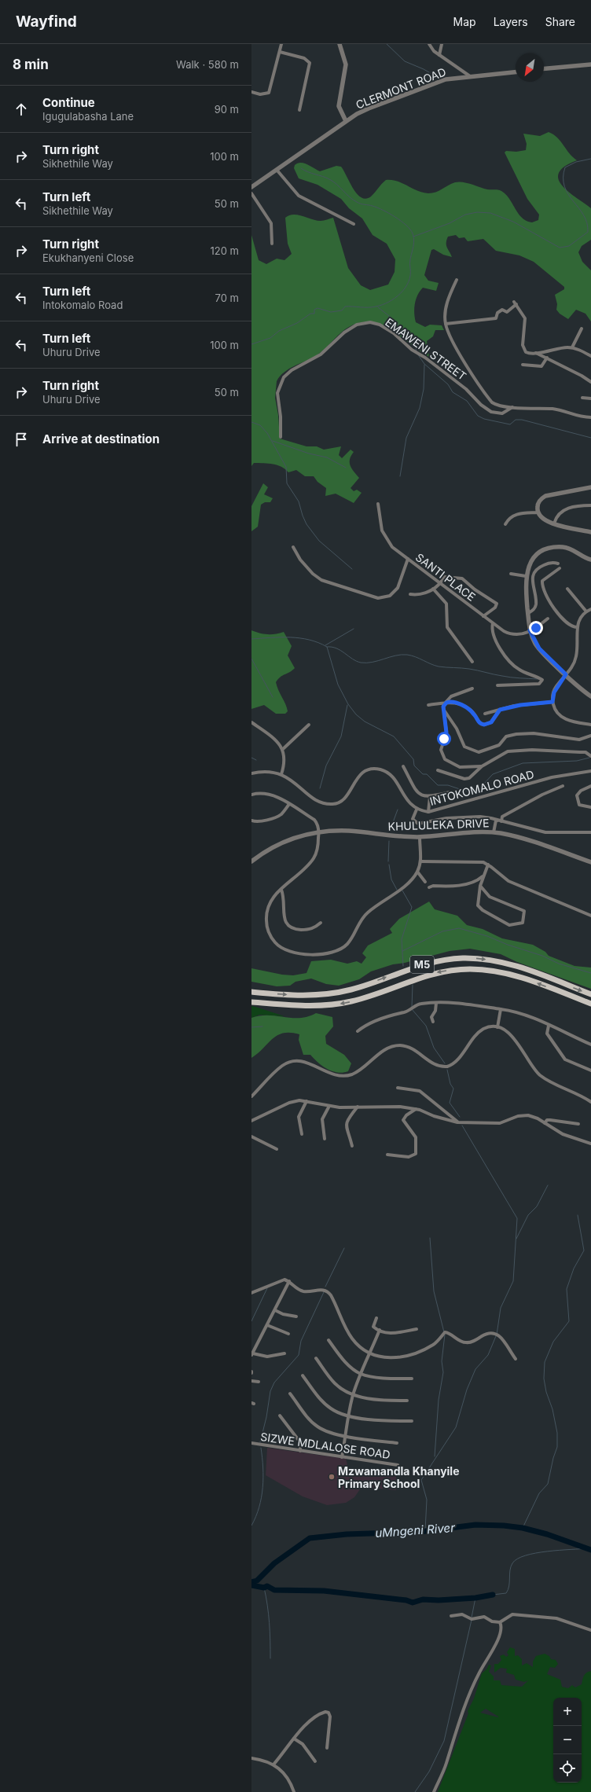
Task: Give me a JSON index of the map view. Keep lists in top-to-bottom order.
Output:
{
  "streets": {
    "main road": ["M5"],
    "street": [
      "CLERMONT ROAD",
      "EMAWENI STREET",
      "SANTI PLACE",
      "INTOKOMALO ROAD",
      "KHULULEKA DRIVE",
      "SIZWE MDLALOSE ROAD"
    ]
  },
  "water": ["uMngeni River"],
  "places": ["Mzwamandla Khanyile Primary School"],
  "north": "bottom left",
  "page": {
    "header": "Wayfind",
    "nav": ["Map", "Layers", "Share"],
    "heading": ["8 min", "Walk · 580 m"],
    "list": [
      ["Continue", "Igugulabasha Lane", "90 m"],
      ["Turn right", "Sikhethile Way", "100 m"],
      ["Turn left", "Sikhethile Way", "50 m"],
      ["Turn right", "Ekukhanyeni Close", "120 m"],
      ["Turn left", "Intokomalo Road", "70 m"],
      ["Turn left", "Uhuru Drive", "100 m"],
      ["Turn right", "Uhuru Drive", "50 m"],
      "Arrive at destination"
    ],
    "map_buttons": ["+", "−"]
  }
}
